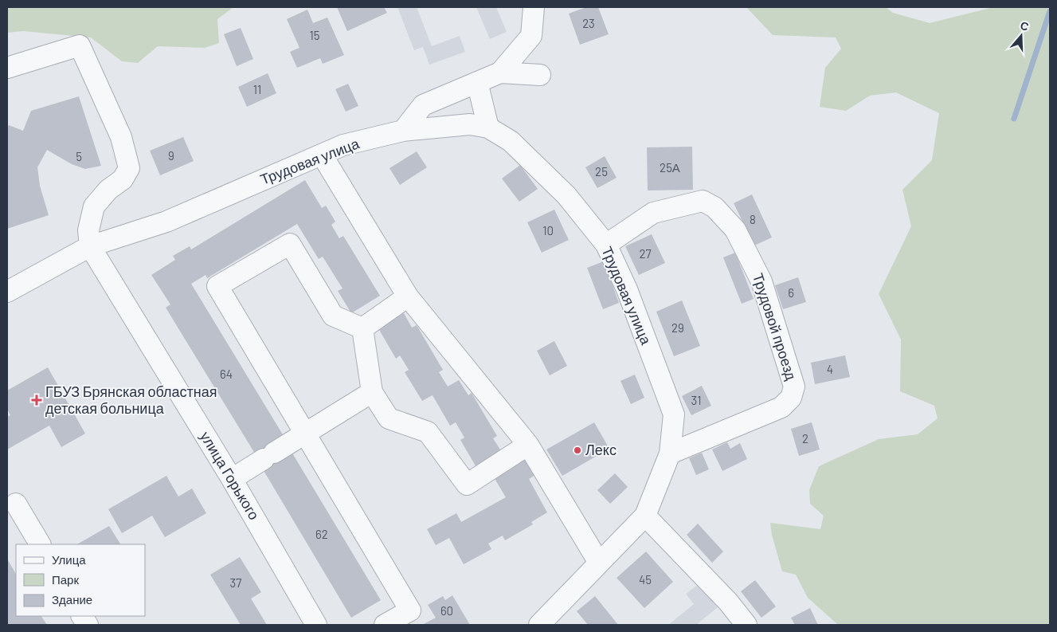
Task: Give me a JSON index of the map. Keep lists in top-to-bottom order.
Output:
{
  "streets": {
    "street": ["Трудовая улица", "Трудовой проезд", "улица Горького"]
  },
  "crossings": [
    ["Трудовая улица", "Трудовой проезд"],
    ["Трудовая улица", "улица Горького"]
  ],
  "places": {
    "health": ["ГБУЗ Брянская областная детская больница"],
    "other": ["Лекс"]
  },
  "house_numbers": [
    "23",
    "15",
    "11",
    "9",
    "5",
    "25А",
    "25",
    "8",
    "10",
    "27",
    "6",
    "29",
    "4",
    "64",
    "31",
    "2",
    "62",
    "45",
    "37",
    "60"
  ],
  "legend": ["Улица", "Парк", "Здание"],
  "north": "top"
}
